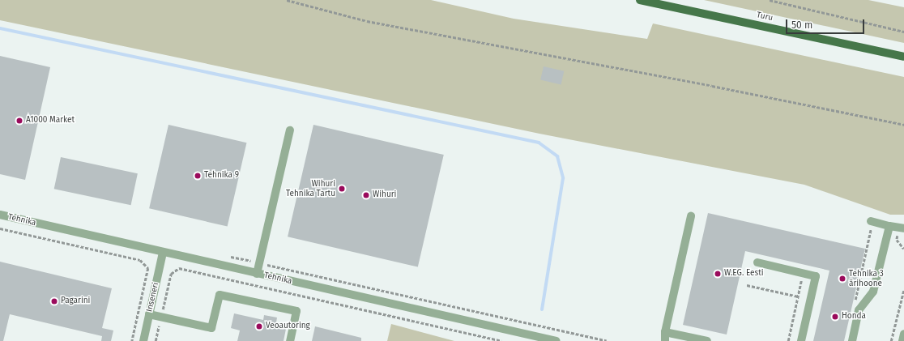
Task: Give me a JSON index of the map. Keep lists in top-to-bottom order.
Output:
{
  "streets": {
    "main road": ["Turu"],
    "street": ["Tehnika", "Inseneri"]
  },
  "crossings": [
    ["Tehnika", "Inseneri"]
  ],
  "places": [
    "A1000 Market",
    "Tehnika 9",
    "Wihuri Tehnika Tartu",
    "Wihuri",
    "W.EG. Eesti",
    "Tehnika 3 ärihoone",
    "Pagarini",
    "Honda",
    "Veoautoring"
  ],
  "scale_bar": "50 m"
}
